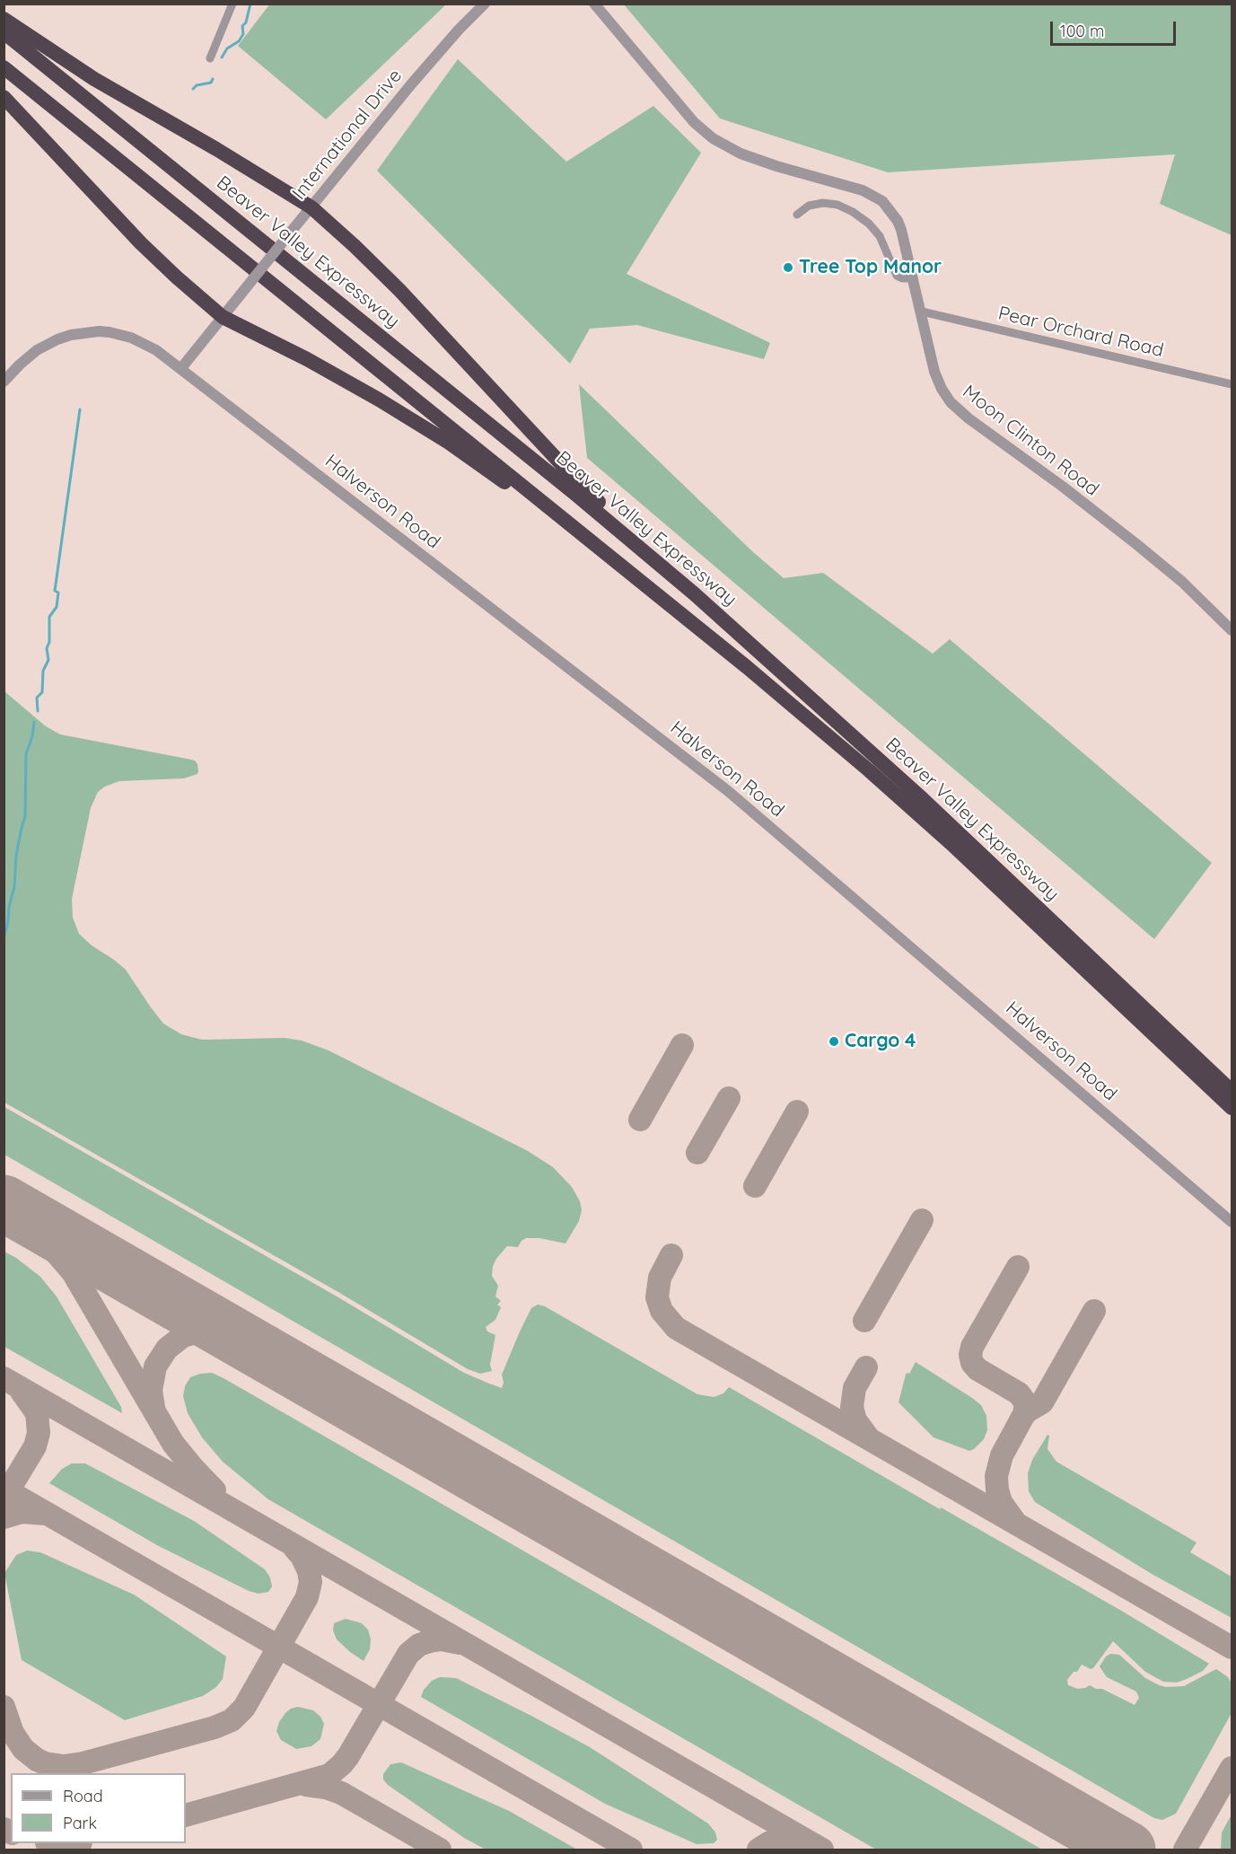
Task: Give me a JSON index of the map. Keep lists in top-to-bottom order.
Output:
{
  "streets": {
    "highway": ["Beaver Valley Expressway"],
    "street": [
      "International Drive",
      "Pear Orchard Road",
      "Moon Clinton Road",
      "Halverson Road"
    ]
  },
  "crossings": [
    ["International Drive", "Halverson Road"],
    ["Pear Orchard Road", "Moon Clinton Road"]
  ],
  "places": ["Tree Top Manor", "Cargo 4"],
  "legend": ["Road", "Park"],
  "scale_bar": "100 m"
}
